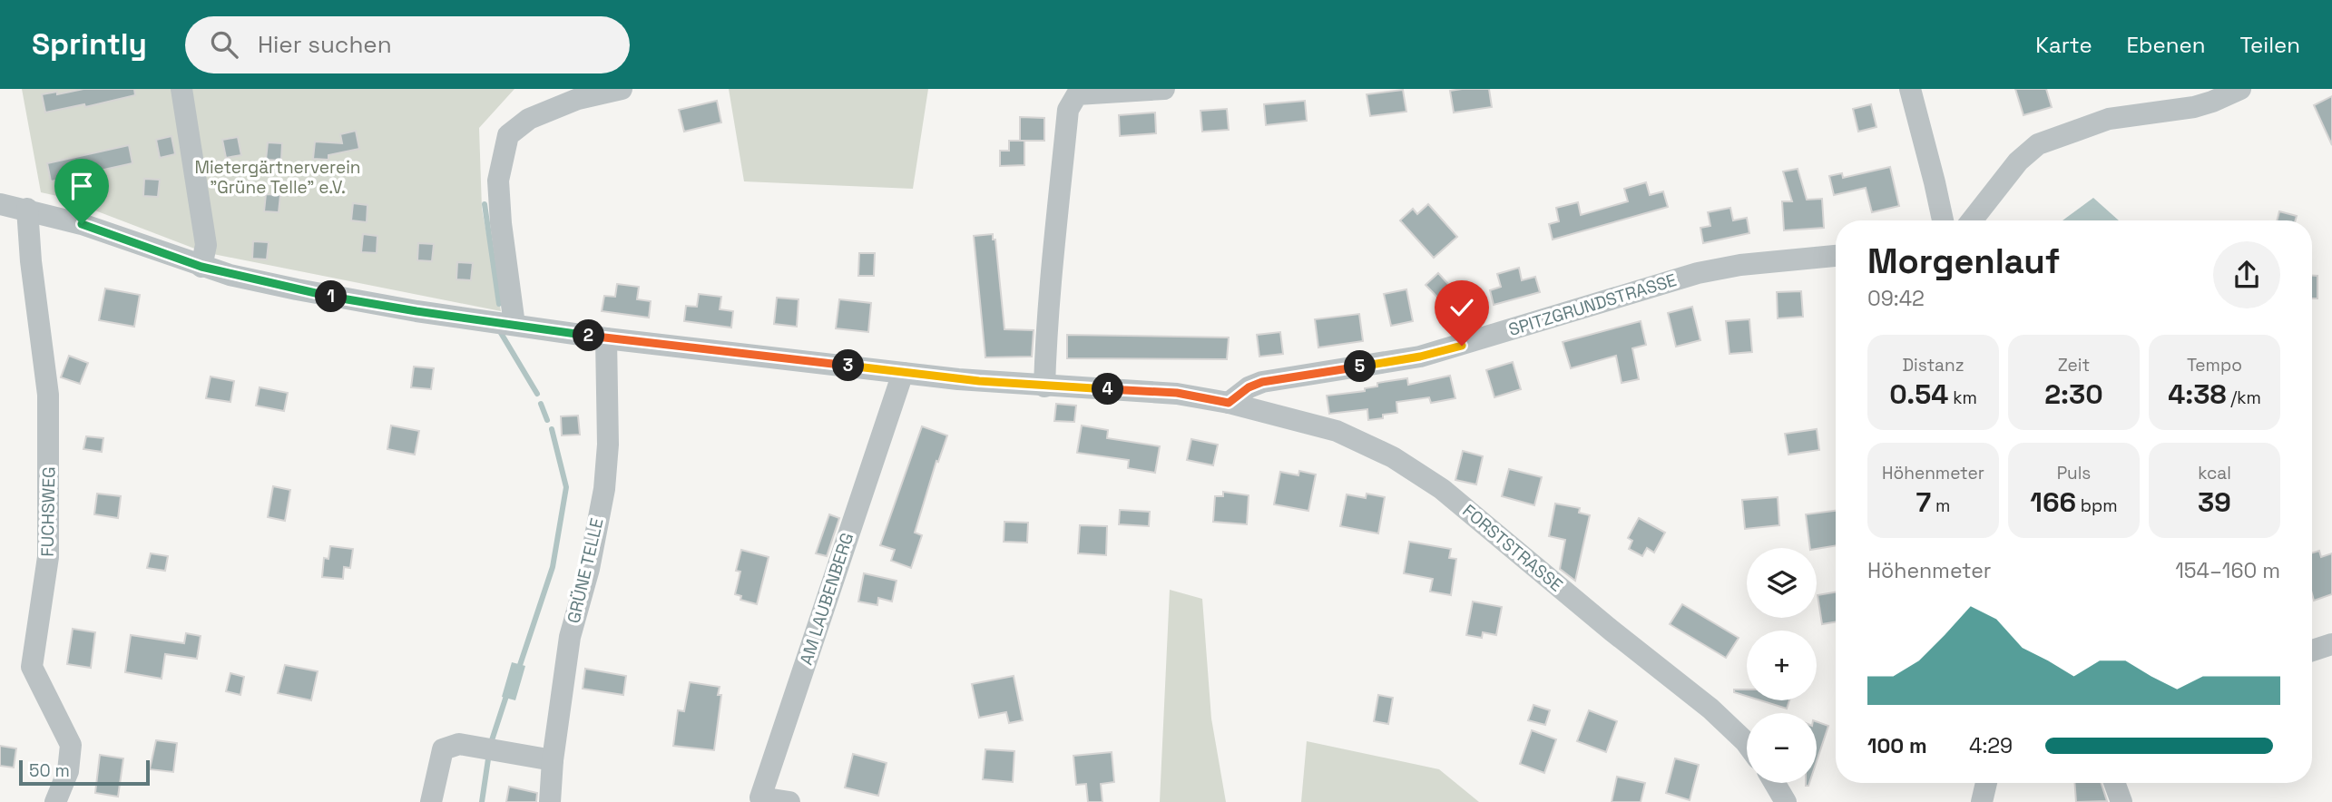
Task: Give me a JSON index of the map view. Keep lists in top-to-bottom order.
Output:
{
  "streets": {
    "street": [
      "SPITZGRUNDSTRASSE",
      "FUCHSWEG",
      "FORSTSTRASSE",
      "GRÜNE TELLE",
      "AM LAUBENBERG"
    ]
  },
  "crossings": [
    ["SPITZGRUNDSTRASSE", "FORSTSTRASSE"]
  ],
  "parks": ["Mietergärtnerverein \"Grüne Telle\" e.V."],
  "scale_bar": "50 m",
  "page": {
    "header": "Sprintly",
    "search": "Hier suchen",
    "nav": ["Karte", "Ebenen", "Teilen"],
    "heading": ["Morgenlauf", "09:42"],
    "pins": [
      "1",
      "2",
      "3",
      "5",
      "4"
    ],
    "stats": [
      ["Distanz", "0.54 km"],
      ["Zeit", "2:30"],
      ["Tempo", "4:38 /km"],
      ["Höhenmeter", "7 m"],
      ["Puls", "166 bpm"],
      ["kcal", "39"]
    ],
    "chart": ["Höhenmeter", "154–160 m"],
    "map_buttons": ["+", "−"],
    "list": [
      {
        "name": "100 m",
        "note": "4:29"
      }
    ],
    "scale": "50 m"
  }
}
